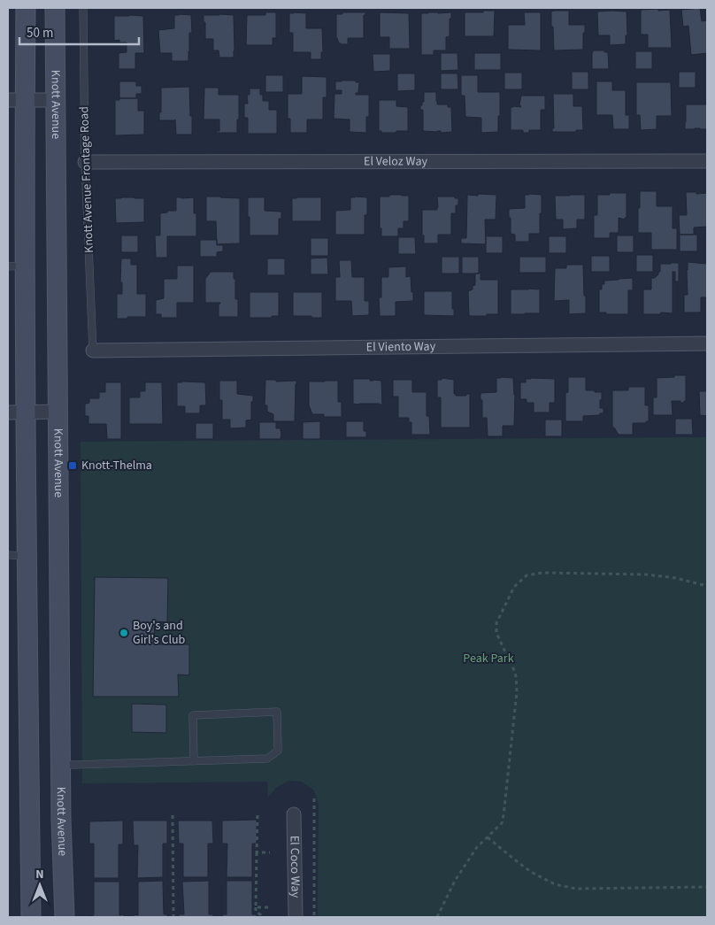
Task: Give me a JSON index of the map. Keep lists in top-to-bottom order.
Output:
{
  "streets": {
    "main road": ["Knott Avenue"],
    "street": ["El Veloz Way", "El Viento Way", "El Coco Way"],
    "lane": ["Knott Avenue Frontage Road"]
  },
  "crossings": [
    ["El Veloz Way", "Knott Avenue Frontage Road"],
    ["Knott Avenue Frontage Road", "El Viento Way"]
  ],
  "parks": ["Peak Park"],
  "places": {
    "transit": ["Knott-Thelma"],
    "other": ["Boy's and Girl's Club"]
  },
  "scale_bar": "50 m",
  "north": "top"
}
